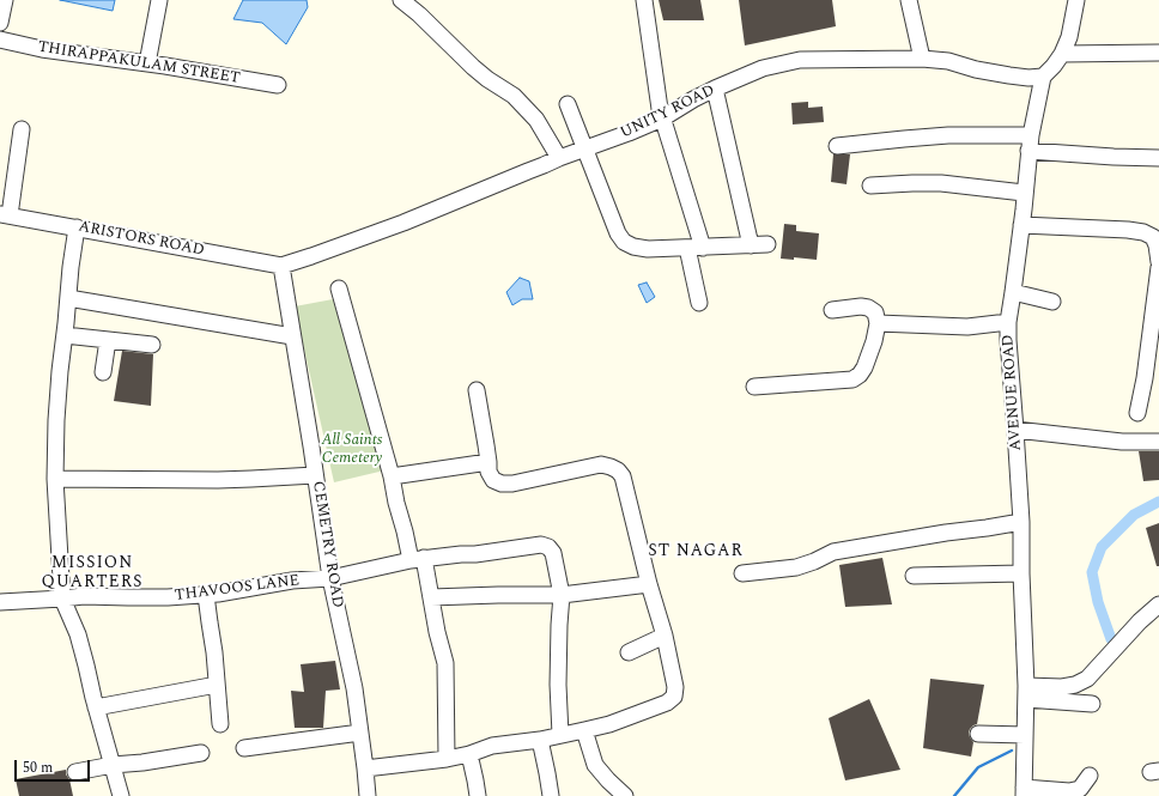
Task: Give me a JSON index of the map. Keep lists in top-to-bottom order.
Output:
{
  "streets": {
    "street": [
      "THIRAPPAKULAM STREET",
      "UNITY ROAD",
      "ARISTORS ROAD",
      "AVENUE ROAD",
      "CEMETRY ROAD",
      "THAVOOS LANE"
    ]
  },
  "crossings": [
    ["UNITY ROAD", "ARISTORS ROAD"],
    ["UNITY ROAD", "AVENUE ROAD"],
    ["UNITY ROAD", "CEMETRY ROAD"],
    ["ARISTORS ROAD", "CEMETRY ROAD"],
    ["CEMETRY ROAD", "THAVOOS LANE"]
  ],
  "districts": ["ST NAGAR", "MISSION QUARTERS"],
  "parks": ["All Saints Cemetery"],
  "scale_bar": "50 m"
}
